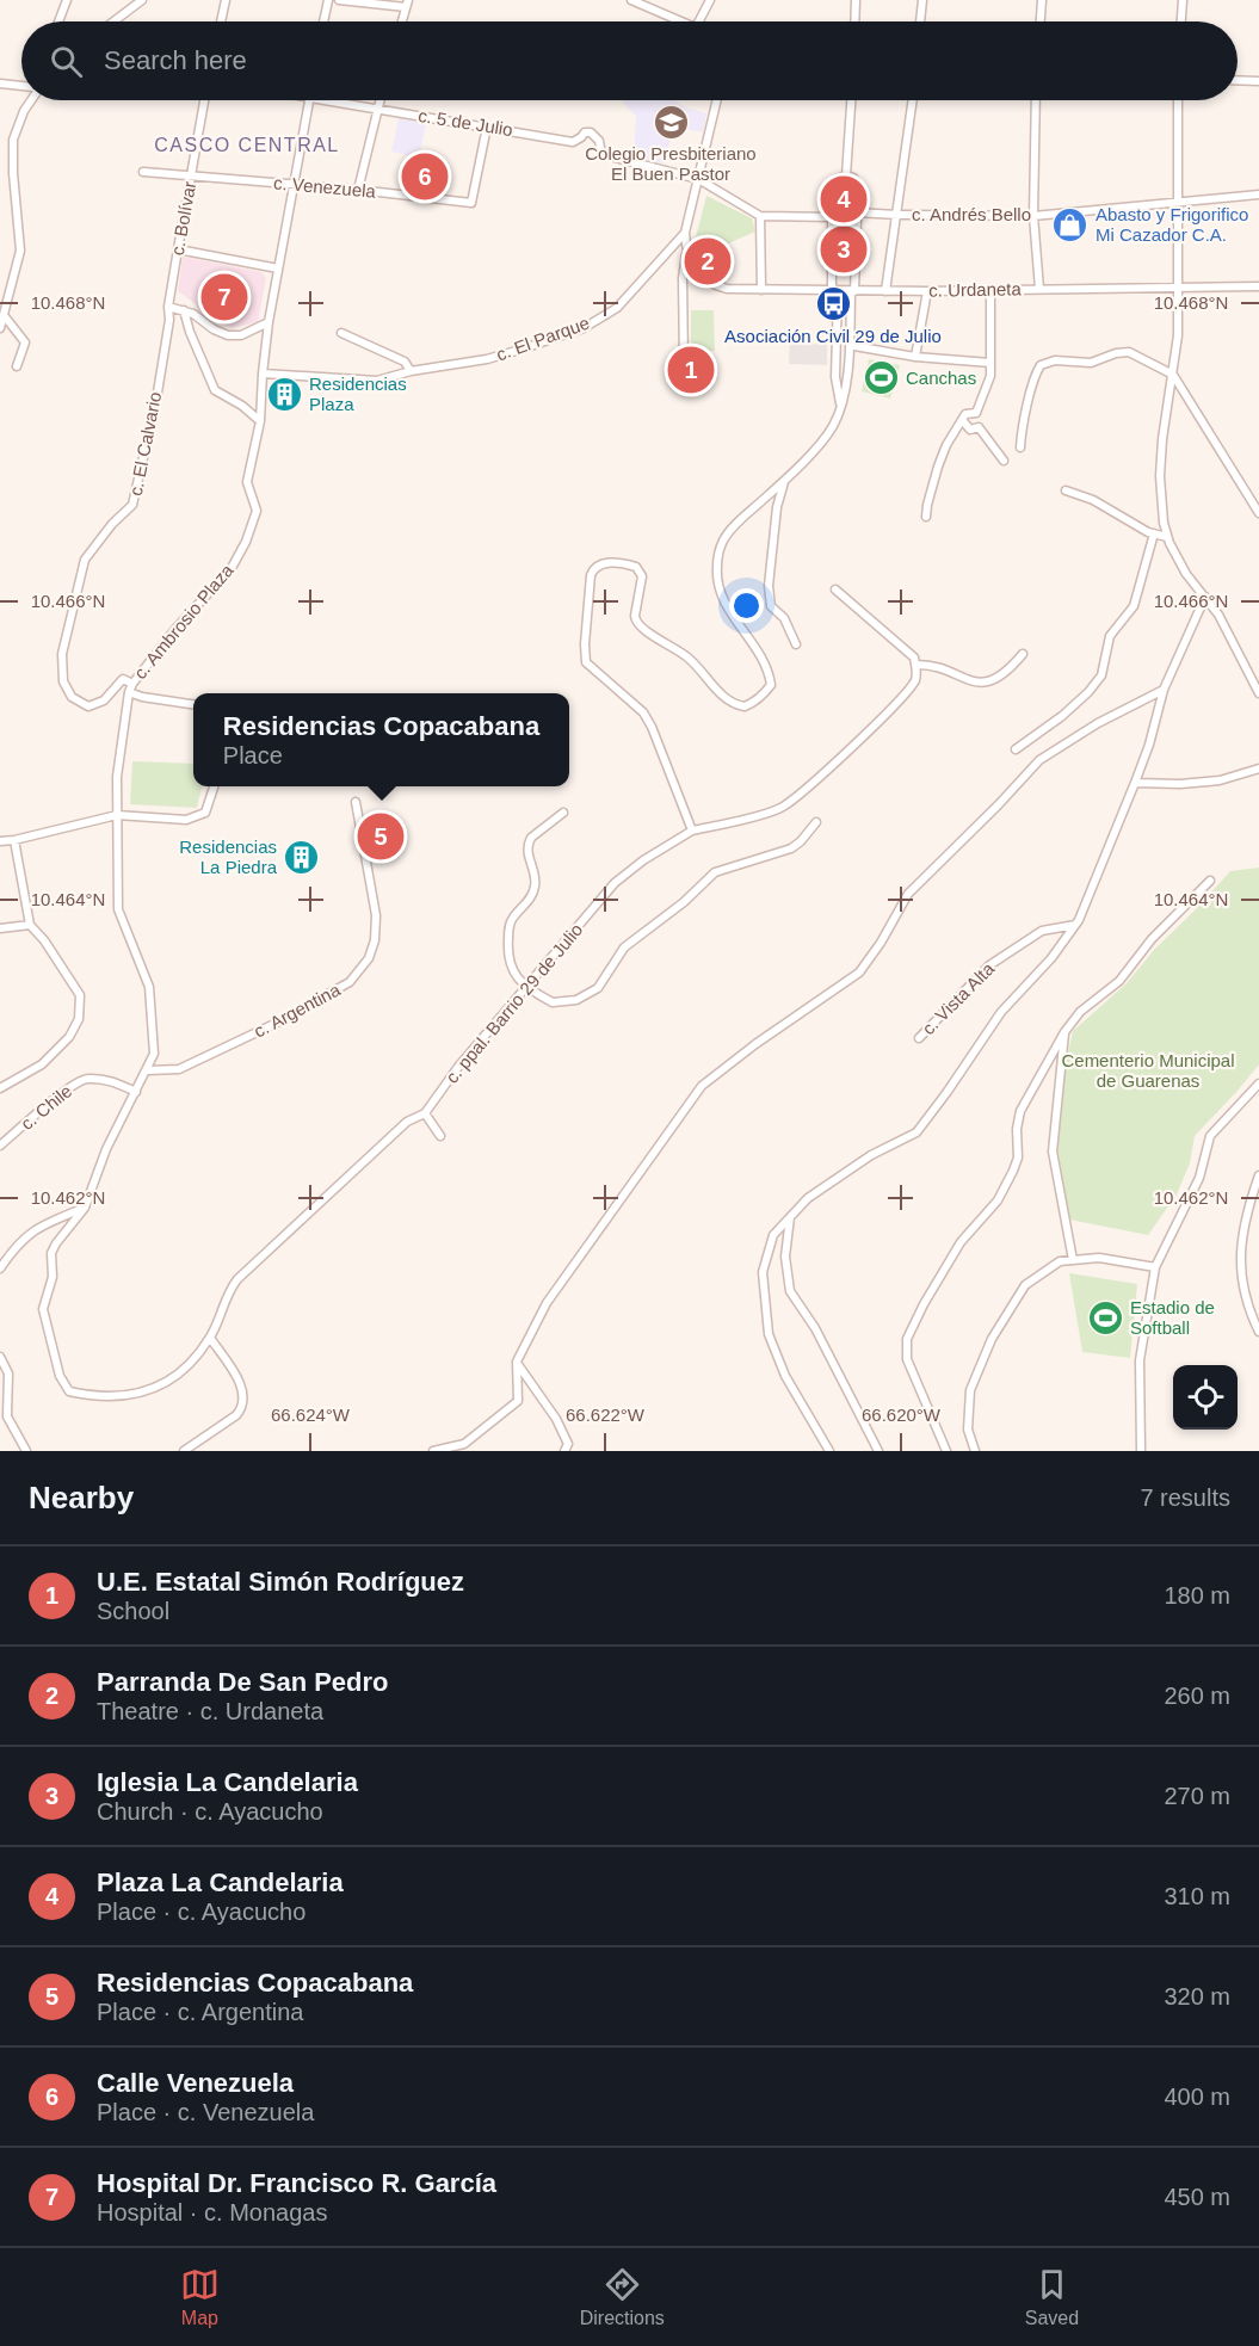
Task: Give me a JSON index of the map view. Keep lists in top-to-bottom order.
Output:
{
  "streets": {
    "street": [
      "c. 5 de Julio",
      "c. Venezuela",
      "c. Andrés Bello",
      "c. Bolívar",
      "c. Urdaneta",
      "c. El Parque",
      "c. El Calvario",
      "c. Ambrosio Plaza",
      "c. Vista Alta",
      "c. ppal. Barrio 29 de Julio",
      "c. Argentina",
      "c. Chile"
    ]
  },
  "crossings": [
    ["c. 5 de Julio", "c. Venezuela"],
    ["c. 5 de Julio", "c. El Parque"],
    ["c. Venezuela", "c. Bolívar"],
    ["c. Venezuela", "c. Ambrosio Plaza"],
    ["c. Bolívar", "c. El Calvario"],
    ["c. Urdaneta", "c. El Parque"],
    ["c. El Parque", "c. Ambrosio Plaza"],
    ["c. El Calvario", "c. Ambrosio Plaza"],
    ["c. Ambrosio Plaza", "c. ppal. Barrio 29 de Julio"],
    ["c. Ambrosio Plaza", "c. Argentina"],
    ["c. Ambrosio Plaza", "c. Chile"]
  ],
  "districts": ["CASCO CENTRAL"],
  "parks": ["Cementerio Municipal de Guarenas"],
  "places": {
    "school or university": ["Colegio Presbiteriano El Buen Pastor"],
    "shop": ["Abasto y Frigorifico Mi Cazador C.A."],
    "bus stop": ["Asociación Civil 29 de Julio"],
    "sports": ["Canchas", "Estadio de Softball"],
    "building": ["Residencias Plaza", "Residencias La Piedra"]
  },
  "page": {
    "search": "Search here",
    "pins": [
      "6",
      "4",
      "3",
      "2",
      "7",
      "1",
      "5"
    ],
    "popup": ["Residencias Copacabana", "Place"],
    "heading": ["Nearby", "7 results"],
    "list": [
      {
        "mark": "1",
        "name": "U.E. Estatal Simón Rodríguez",
        "note": "School",
        "value": "180 m"
      },
      {
        "mark": "2",
        "name": "Parranda De San Pedro",
        "note": "Theatre · c. Urdaneta",
        "value": "260 m"
      },
      {
        "mark": "3",
        "name": "Iglesia La Candelaria",
        "note": "Church · c. Ayacucho",
        "value": "270 m"
      },
      {
        "mark": "4",
        "name": "Plaza La Candelaria",
        "note": "Place · c. Ayacucho",
        "value": "310 m"
      },
      {
        "mark": "5",
        "name": "Residencias Copacabana",
        "note": "Place · c. Argentina",
        "value": "320 m"
      },
      {
        "mark": "6",
        "name": "Calle Venezuela",
        "note": "Place · c. Venezuela",
        "value": "400 m"
      },
      {
        "mark": "7",
        "name": "Hospital Dr. Francisco R. García",
        "note": "Hospital · c. Monagas",
        "value": "450 m"
      }
    ],
    "nav": ["Map", "Directions", "Saved"]
  },
  "coordinates": [
    "10.468°N",
    "10.466°N",
    "10.464°N",
    "10.462°N",
    "66.624°W",
    "66.622°W",
    "66.620°W"
  ]
}
